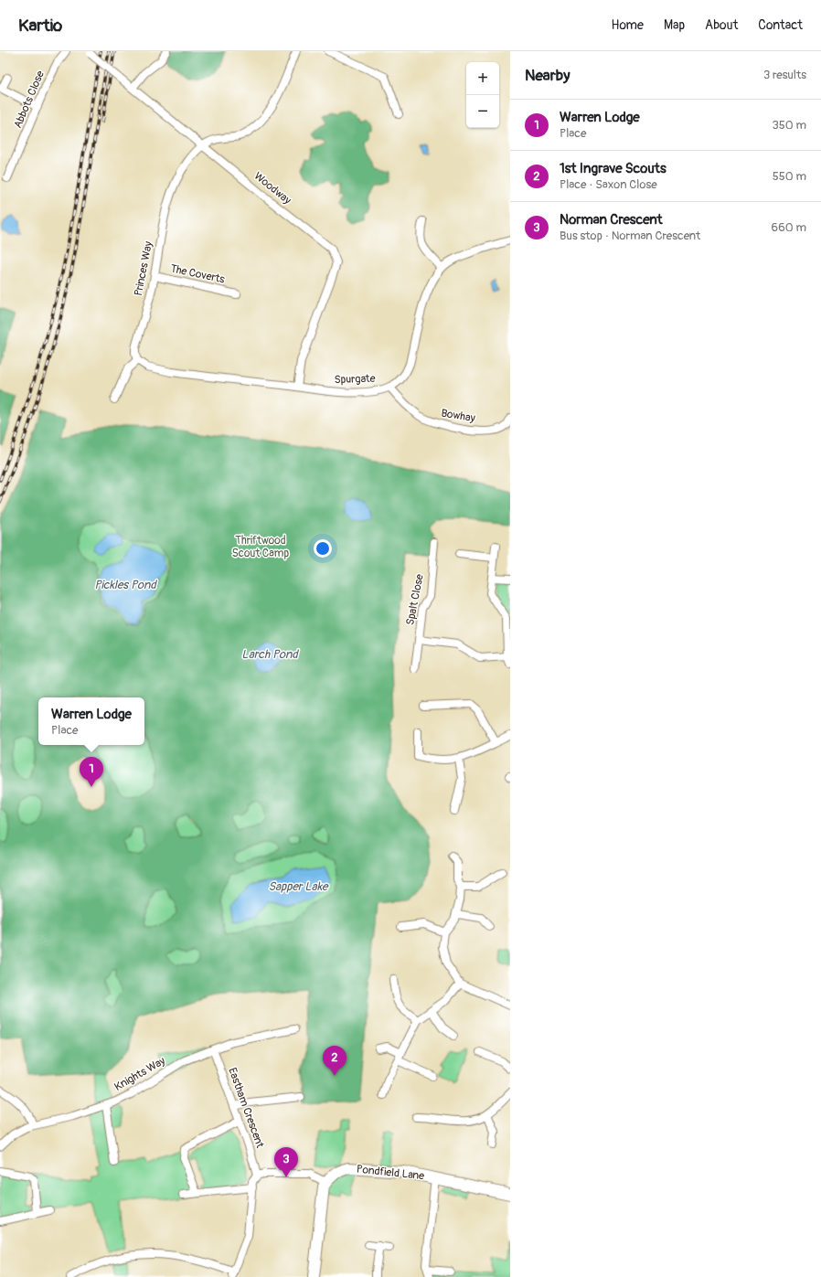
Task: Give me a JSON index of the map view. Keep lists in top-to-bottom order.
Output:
{
  "streets": {
    "street": [
      "Abbots Close",
      "Woodway",
      "Princes Way",
      "The Coverts",
      "Spurgate",
      "Bowhay",
      "Spalt Close",
      "Knights Way",
      "Eastham Crescent",
      "Pondfield Lane"
    ]
  },
  "crossings": [
    ["Woodway", "Princes Way"],
    ["Woodway", "Spurgate"],
    ["Princes Way", "The Coverts"],
    ["Princes Way", "Spurgate"],
    ["Spurgate", "Bowhay"],
    ["Knights Way", "Eastham Crescent"]
  ],
  "water": ["Pickles Pond", "Larch Pond", "Sapper Lake"],
  "parks": ["Thriftwood Scout Camp"],
  "page": {
    "header": "Kartio",
    "nav": [
      "Home",
      "Map",
      "About",
      "Contact"
    ],
    "heading": ["Nearby", "3 results"],
    "map_buttons": ["+", "−"],
    "list": [
      {
        "mark": "1",
        "name": "Warren Lodge",
        "note": "Place",
        "value": "350 m"
      },
      {
        "mark": "2",
        "name": "1st Ingrave Scouts",
        "note": "Place · Saxon Close",
        "value": "550 m"
      },
      {
        "mark": "3",
        "name": "Norman Crescent",
        "note": "Bus stop · Norman Crescent",
        "value": "660 m"
      }
    ],
    "popup": ["Warren Lodge", "Place"],
    "pins": ["1", "2", "3"]
  }
}
